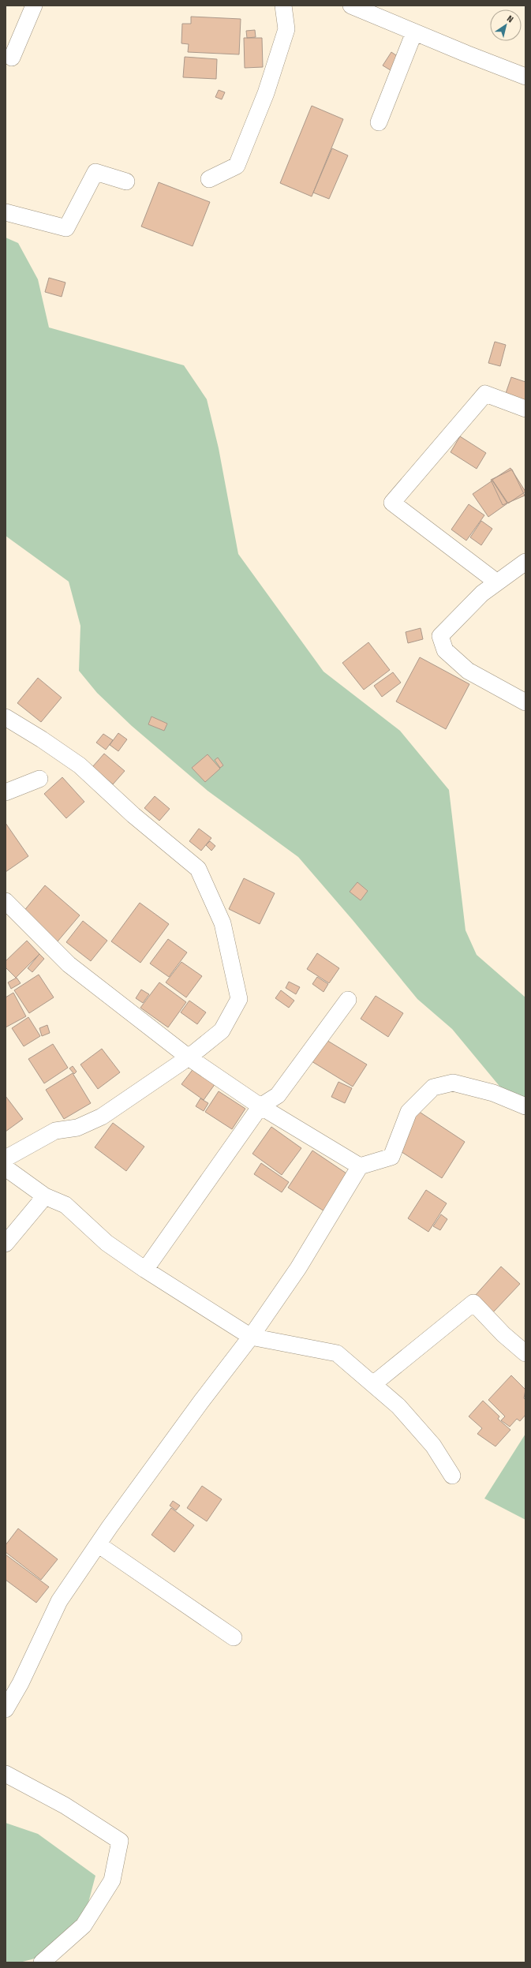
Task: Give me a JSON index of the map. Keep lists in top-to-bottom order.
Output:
{
  "north": "top right"
}
